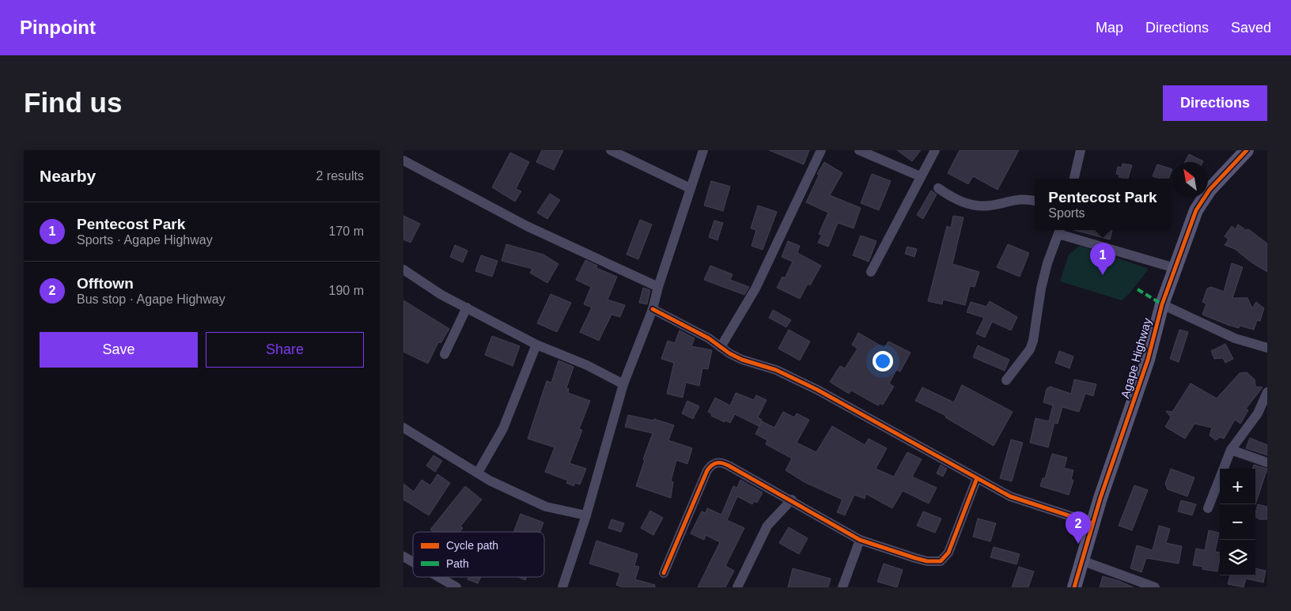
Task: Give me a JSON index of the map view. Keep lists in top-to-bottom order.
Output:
{
  "streets": {
    "street": ["Agape Highway"]
  },
  "legend": ["Cycle path", "Path"],
  "north": "top left",
  "page": {
    "header": "Pinpoint",
    "nav": ["Map", "Directions", "Saved"],
    "buttons": [
      "Directions",
      ["Save", "Share"]
    ],
    "title": "Find us",
    "heading": ["Nearby", "2 results"],
    "popup": ["Pentecost Park", "Sports"],
    "list": [
      {
        "mark": "1",
        "name": "Pentecost Park",
        "note": "Sports · Agape Highway",
        "value": "170 m"
      },
      {
        "mark": "2",
        "name": "Offtown",
        "note": "Bus stop · Agape Highway",
        "value": "190 m"
      }
    ],
    "pins": ["1", "2"],
    "map_buttons": ["+", "−"]
  }
}
